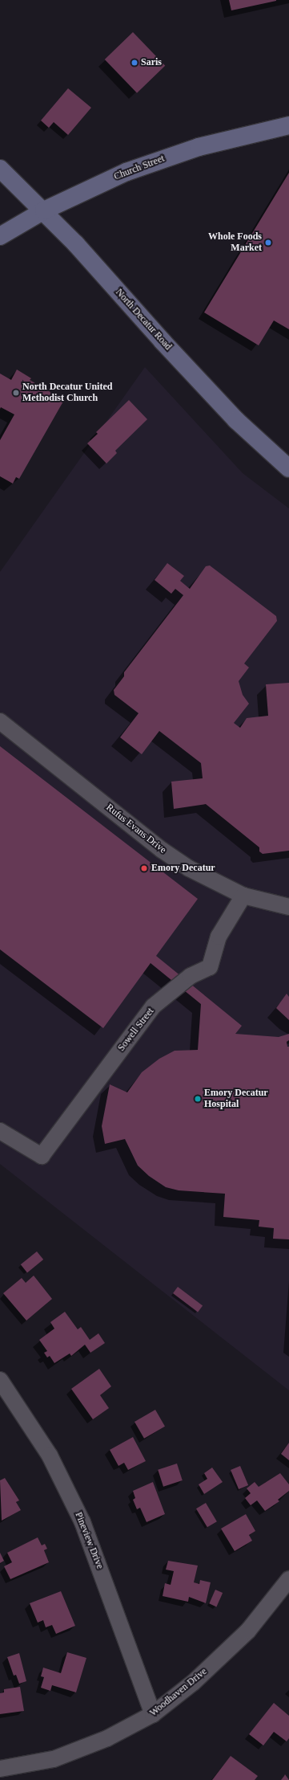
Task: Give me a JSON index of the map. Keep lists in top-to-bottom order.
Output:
{
  "streets": {
    "main road": ["Church Street", "North Decatur Road"],
    "street": [
      "Rufus Evans Drive",
      "Sowell Street",
      "Pineview Drive",
      "Woodhaven Drive"
    ]
  },
  "crossings": [
    ["Church Street", "North Decatur Road"],
    ["Rufus Evans Drive", "Sowell Street"],
    ["Pineview Drive", "Woodhaven Drive"]
  ],
  "places": [
    "Saris",
    "Whole Foods Market",
    "North Decatur United Methodist Church",
    "Emory Decatur",
    "Emory Decatur Hospital"
  ]
}
